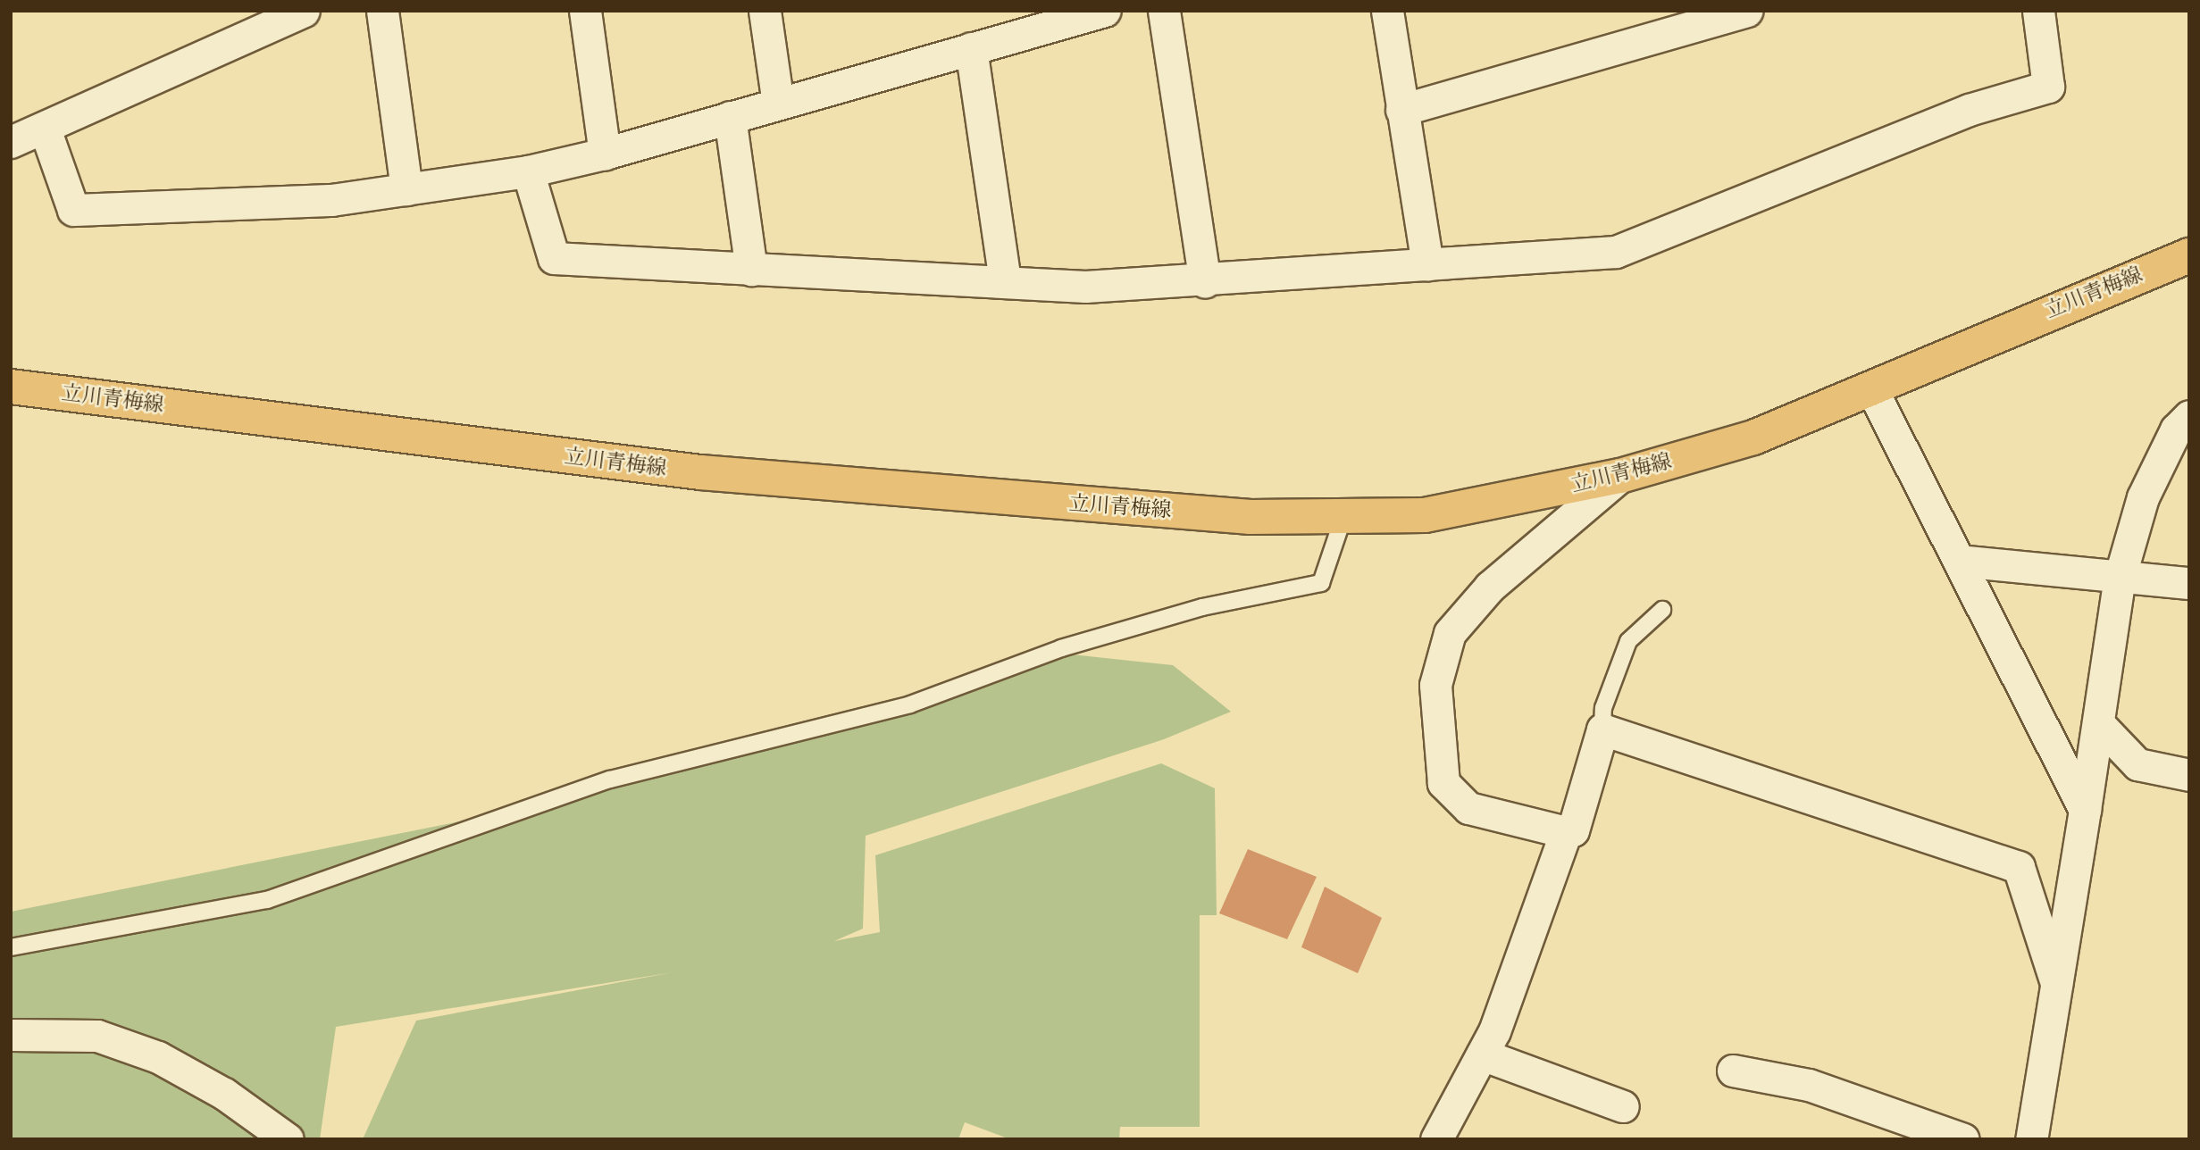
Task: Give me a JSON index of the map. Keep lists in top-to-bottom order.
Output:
{
  "streets": {
    "main road": ["立川青梅線"]
  }
}
